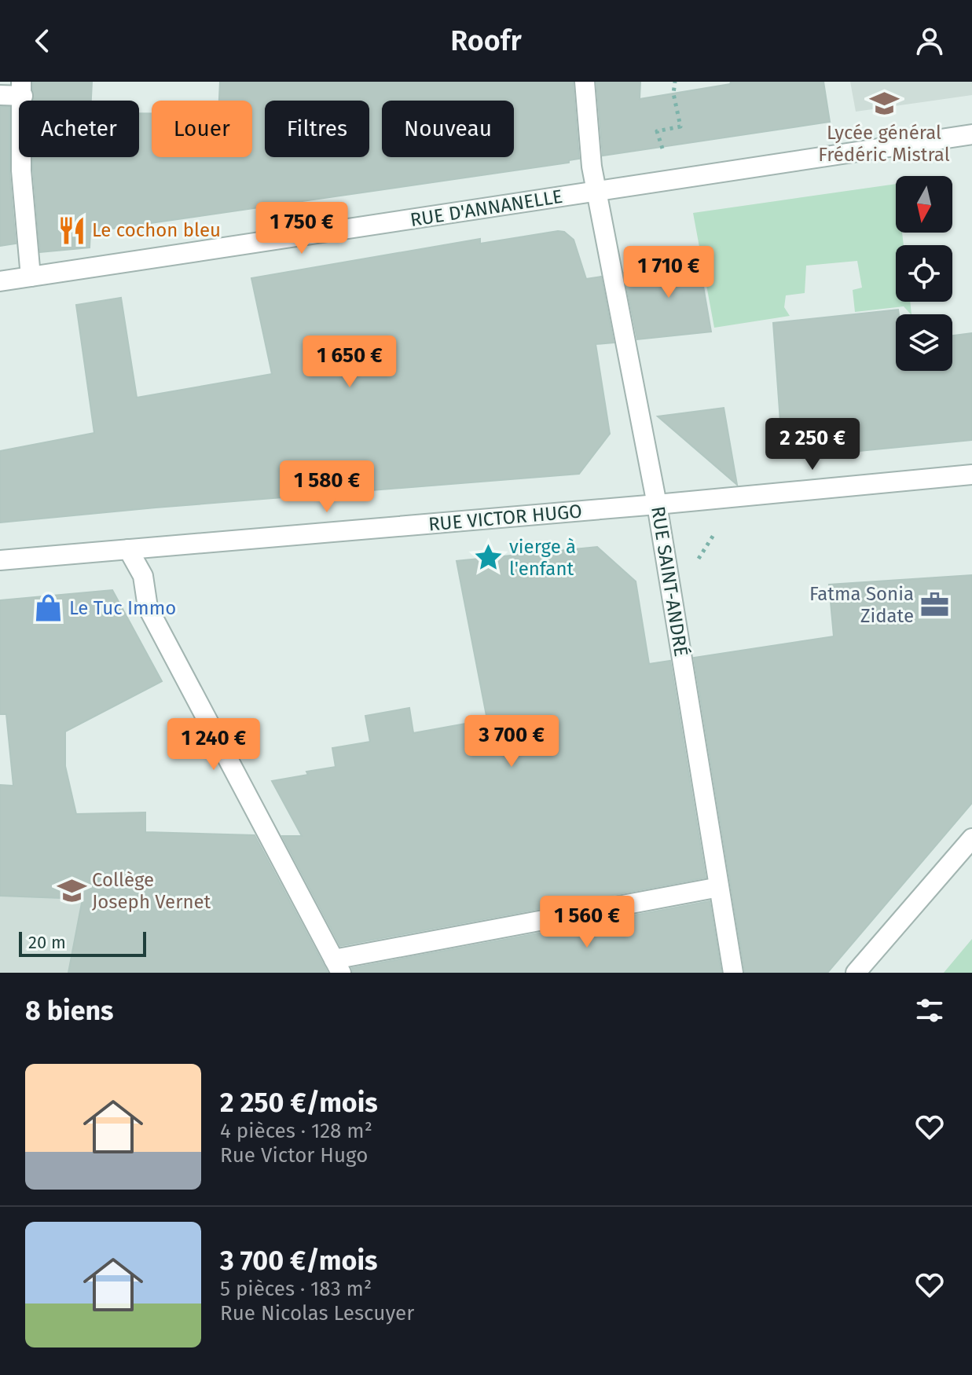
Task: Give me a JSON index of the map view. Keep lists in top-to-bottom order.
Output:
{
  "streets": {
    "street": ["RUE D'ANNANELLE", "RUE VICTOR HUGO", "RUE SAINT-ANDRÉ"]
  },
  "crossings": [
    ["RUE D'ANNANELLE", "RUE SAINT-ANDRÉ"],
    ["RUE VICTOR HUGO", "RUE SAINT-ANDRÉ"]
  ],
  "places": {
    "school or university": ["Lycée général Frédéric Mistral", "Collège Joseph Vernet"],
    "restaurant": ["Le cochon bleu"],
    "place": ["vierge à l'enfant"],
    "office": ["Fatma Sonia Zidate"],
    "shop": ["Le Tuc Immo"]
  },
  "scale_bar": "20 m",
  "north": "bottom",
  "page": {
    "header": "Roofr",
    "chip": [
      "Acheter",
      "Louer",
      "Filtres",
      "Nouveau"
    ],
    "price": [
      "1 750 €",
      "1 710 €",
      "1 650 €",
      "2 250 €",
      "1 580 €",
      "3 700 €",
      "1 240 €",
      "1 560 €"
    ],
    "scale": "20 m",
    "heading": "8 biens",
    "list": [
      {
        "name": "2 250 €/mois",
        "note": "4 pièces · 128 m² · Rue Victor Hugo"
      },
      {
        "name": "3 700 €/mois",
        "note": "5 pièces · 183 m² · Rue Nicolas Lescuyer"
      }
    ]
  }
}
